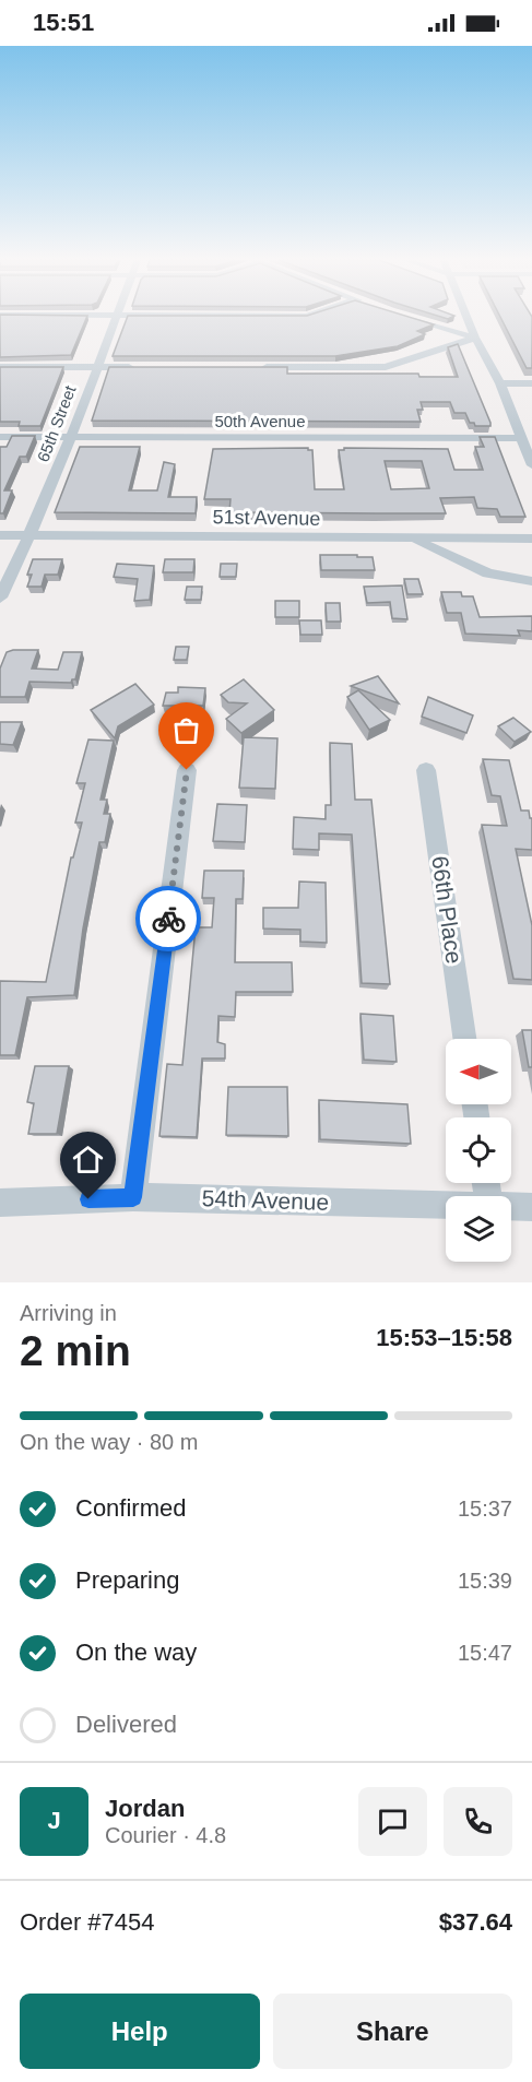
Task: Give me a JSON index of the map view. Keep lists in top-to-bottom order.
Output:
{
  "streets": {
    "street": [
      "50th Avenue",
      "65th Street",
      "51st Avenue",
      "66th Place",
      "54th Avenue"
    ]
  },
  "crossings": [
    ["50th Avenue", "65th Street"],
    ["65th Street", "51st Avenue"]
  ],
  "north": "left",
  "page": {
    "status": "15:51",
    "heading": ["2 min", "Arriving in", "15:53–15:58"],
    "panel": [
      "Jordan",
      "Courier · 4.8",
      "Order #7454",
      "$37.64"
    ],
    "bar": "On the way · 80 m",
    "list": [
      ["Confirmed", "15:37"],
      ["Preparing", "15:39"],
      ["On the way", "15:47"],
      "Delivered"
    ],
    "round": "J",
    "buttons": ["Help", "Share"]
  }
}
